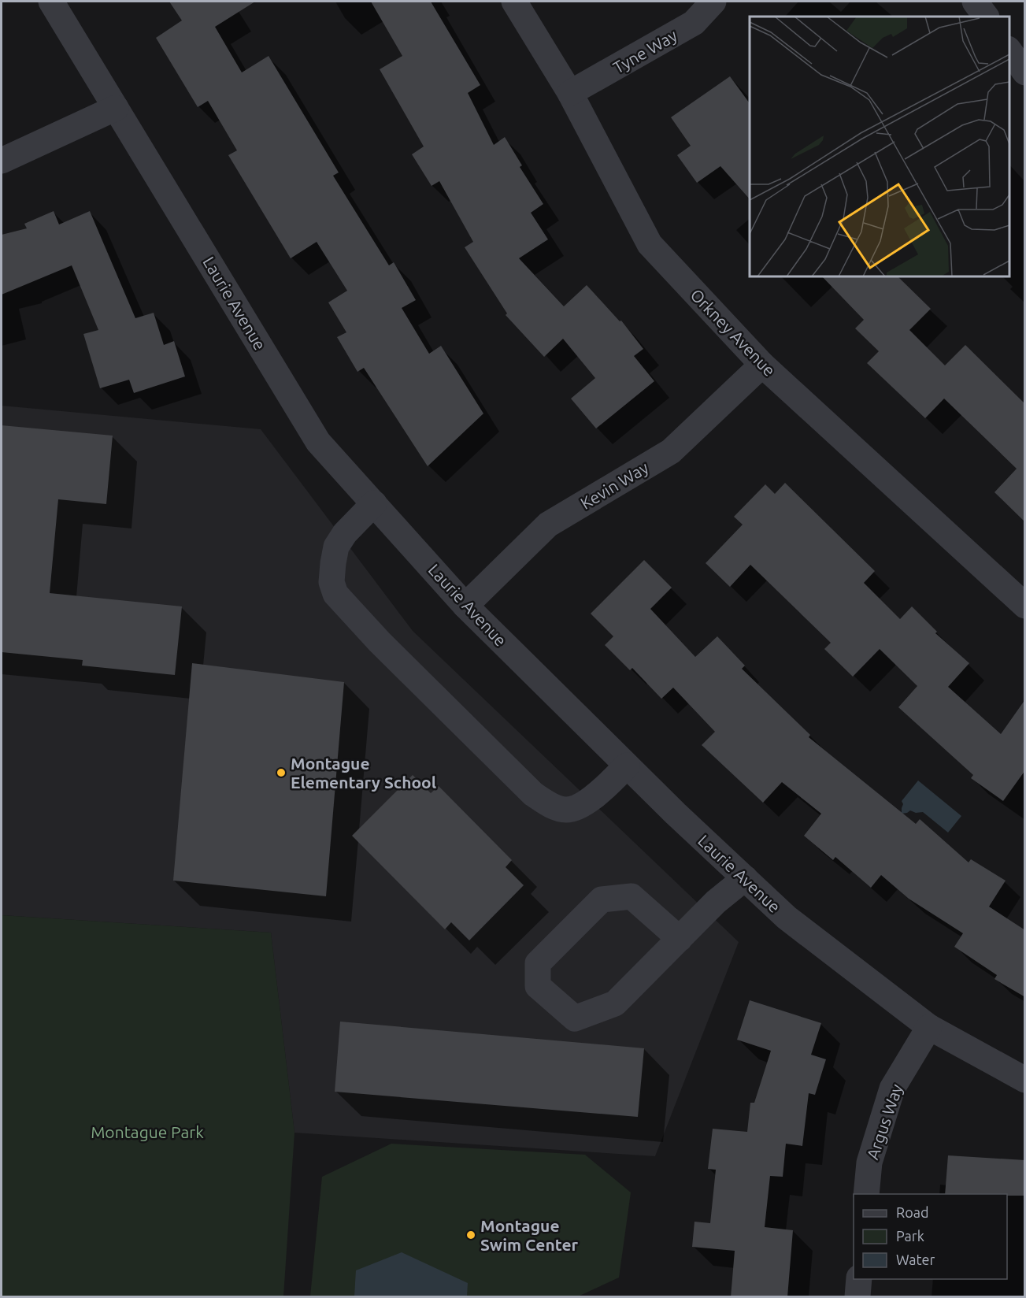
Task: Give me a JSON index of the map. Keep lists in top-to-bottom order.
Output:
{
  "streets": {
    "street": [
      "Tyne Way",
      "Laurie Avenue",
      "Orkney Avenue",
      "Kevin Way",
      "Argus Way"
    ]
  },
  "crossings": [
    ["Tyne Way", "Orkney Avenue"],
    ["Laurie Avenue", "Kevin Way"],
    ["Laurie Avenue", "Argus Way"],
    ["Orkney Avenue", "Kevin Way"]
  ],
  "parks": ["Montague Park"],
  "places": ["Montague Elementary School", "Montague Swim Center"],
  "legend": ["Road", "Park", "Water"]
}
